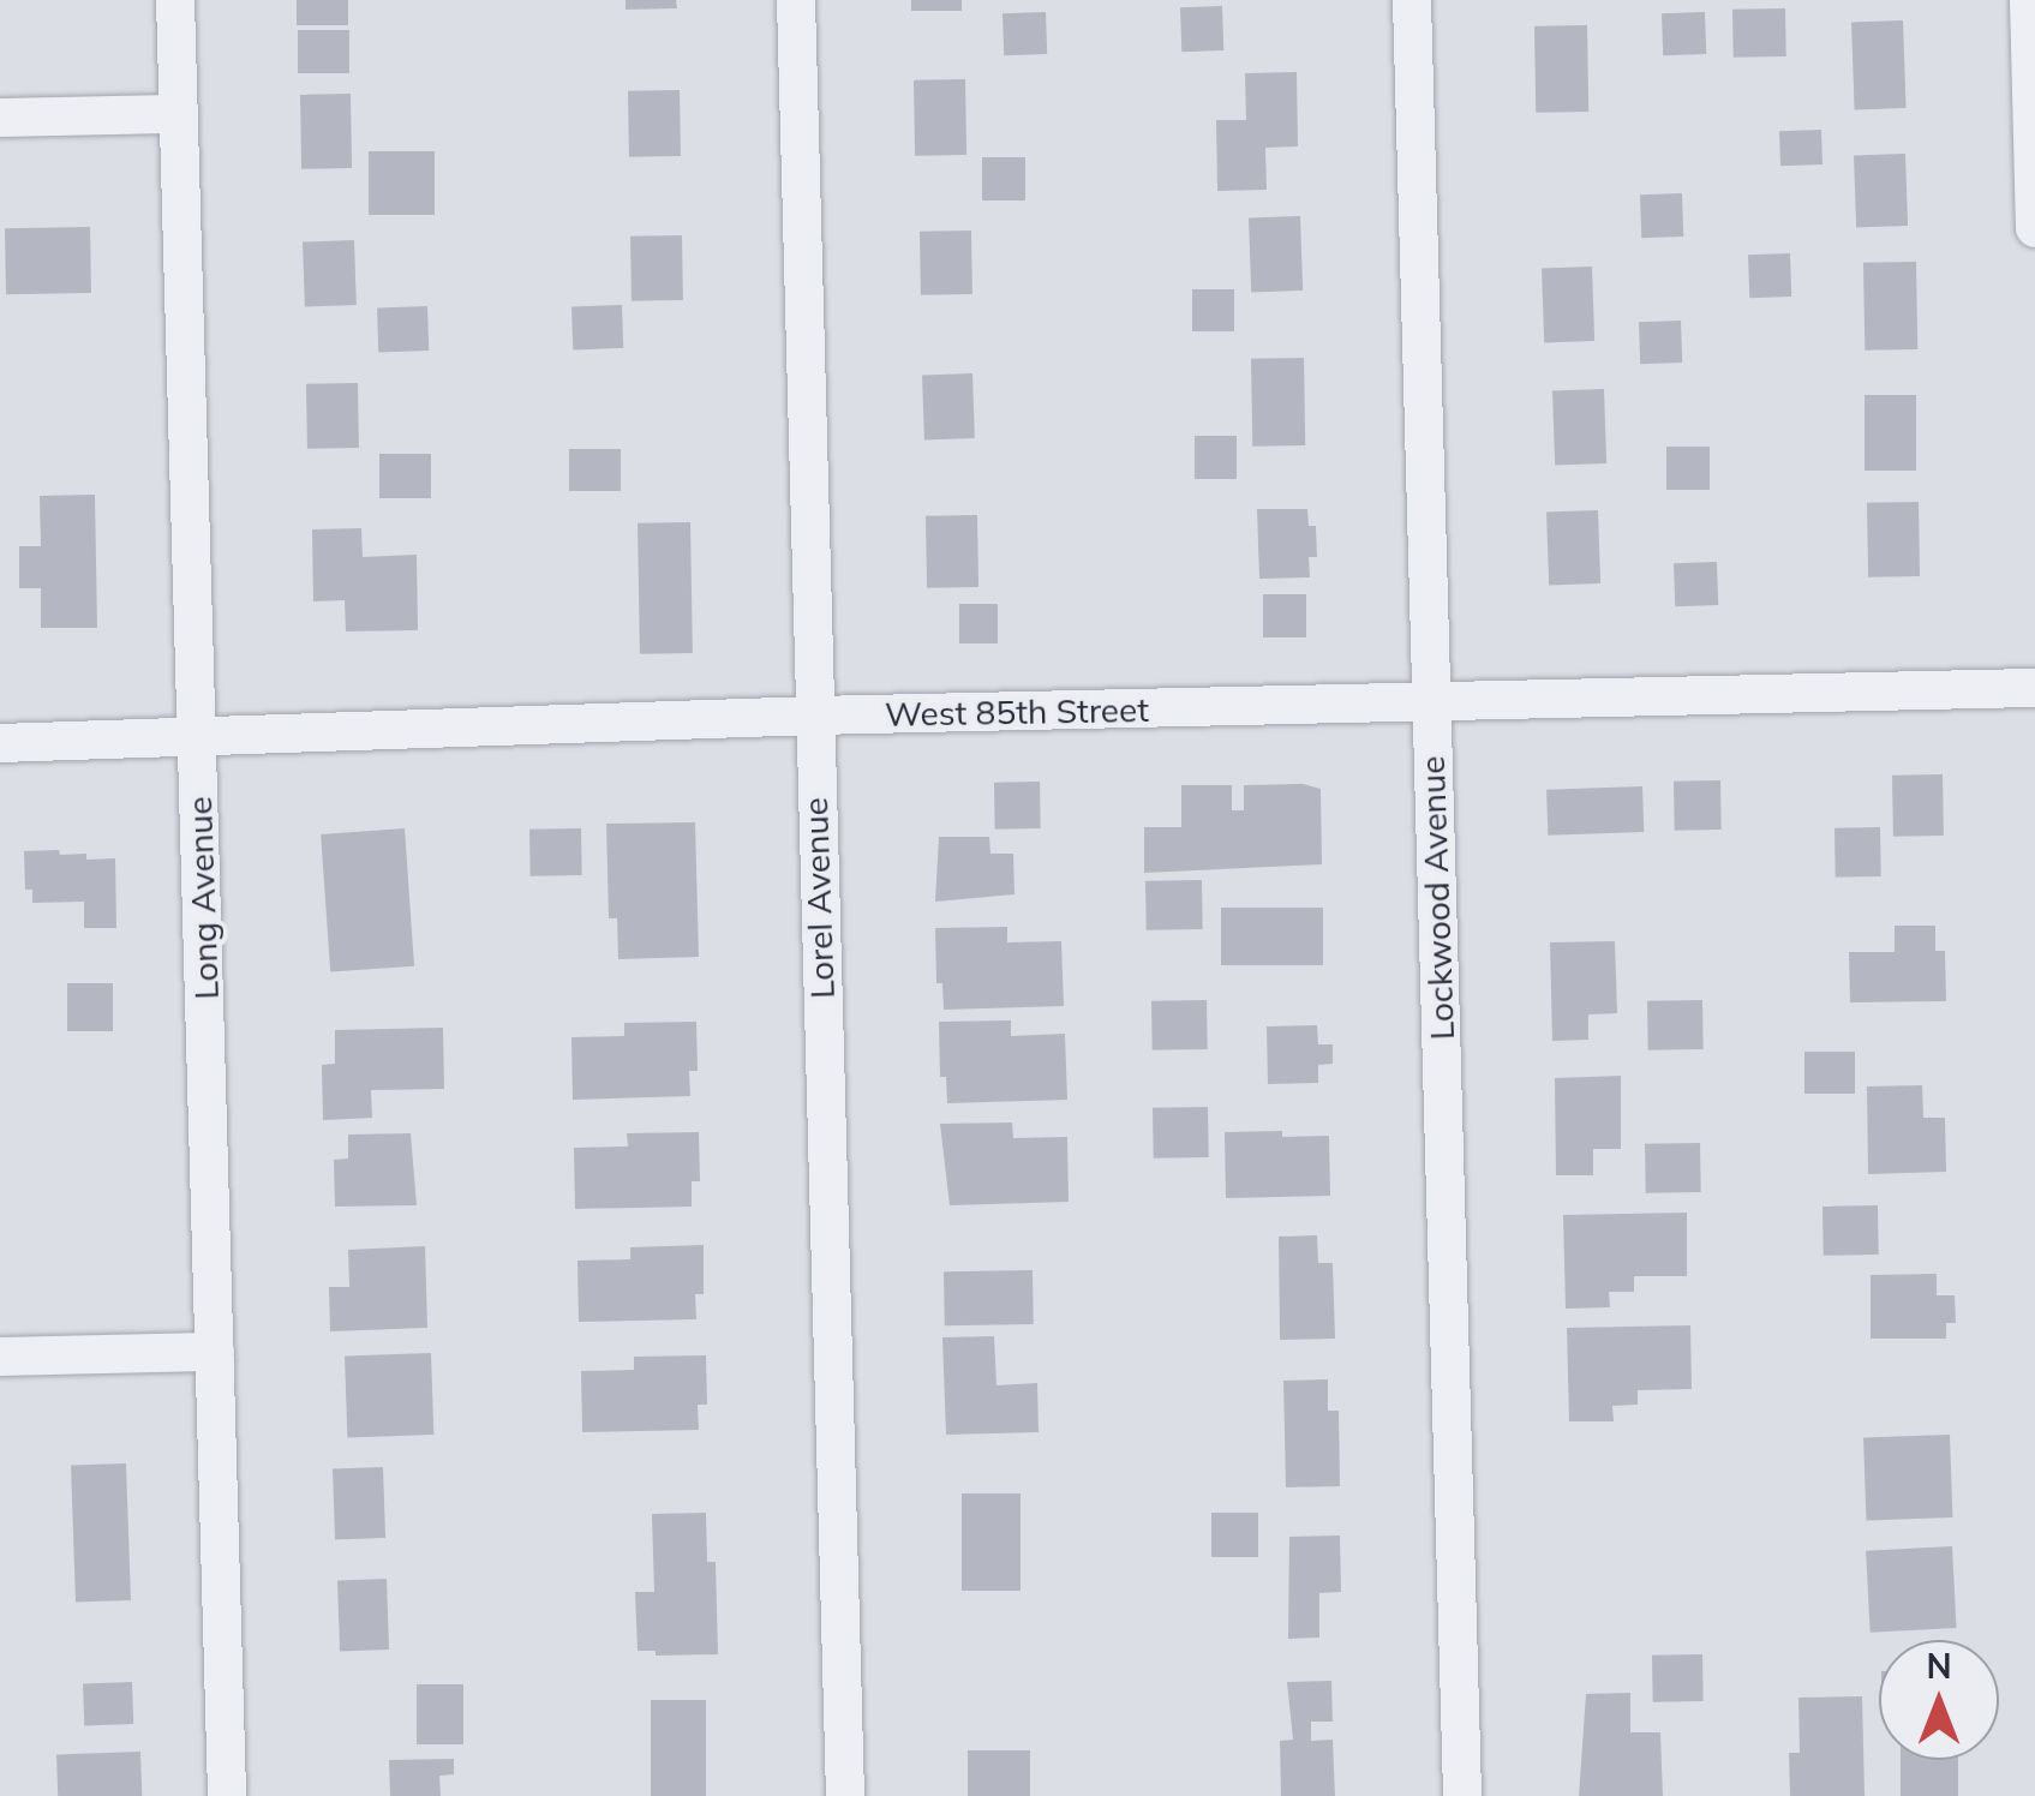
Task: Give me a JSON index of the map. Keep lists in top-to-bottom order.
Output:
{
  "streets": {
    "street": [
      "West 85th Street",
      "Long Avenue",
      "Lorel Avenue",
      "Lockwood Avenue"
    ]
  },
  "crossings": [
    ["West 85th Street", "Long Avenue"],
    ["West 85th Street", "Lorel Avenue"],
    ["West 85th Street", "Lockwood Avenue"]
  ],
  "north": "top"
}
